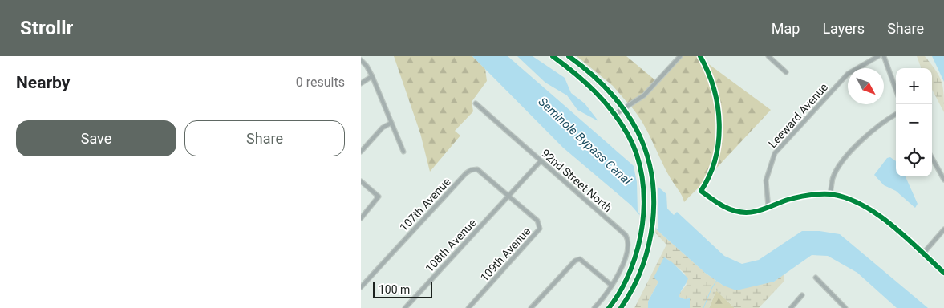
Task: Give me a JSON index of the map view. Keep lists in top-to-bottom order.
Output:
{
  "streets": {
    "street": [
      "Leeward Avenue",
      "92nd Street North",
      "107th Avenue",
      "108th Avenue",
      "109th Avenue"
    ]
  },
  "crossings": [
    ["92nd Street North", "108th Avenue"],
    ["107th Avenue", "108th Avenue"],
    ["107th Avenue", "109th Avenue"],
    ["108th Avenue", "109th Avenue"]
  ],
  "water": ["Seminole Bypass Canal"],
  "scale_bar": "100 m",
  "north": "bottom right",
  "page": {
    "header": "Strollr",
    "nav": ["Map", "Layers", "Share"],
    "heading": ["Nearby", "0 results"],
    "map_buttons": ["+", "−"],
    "buttons": ["Save", "Share"],
    "scale": "100 m"
  }
}
